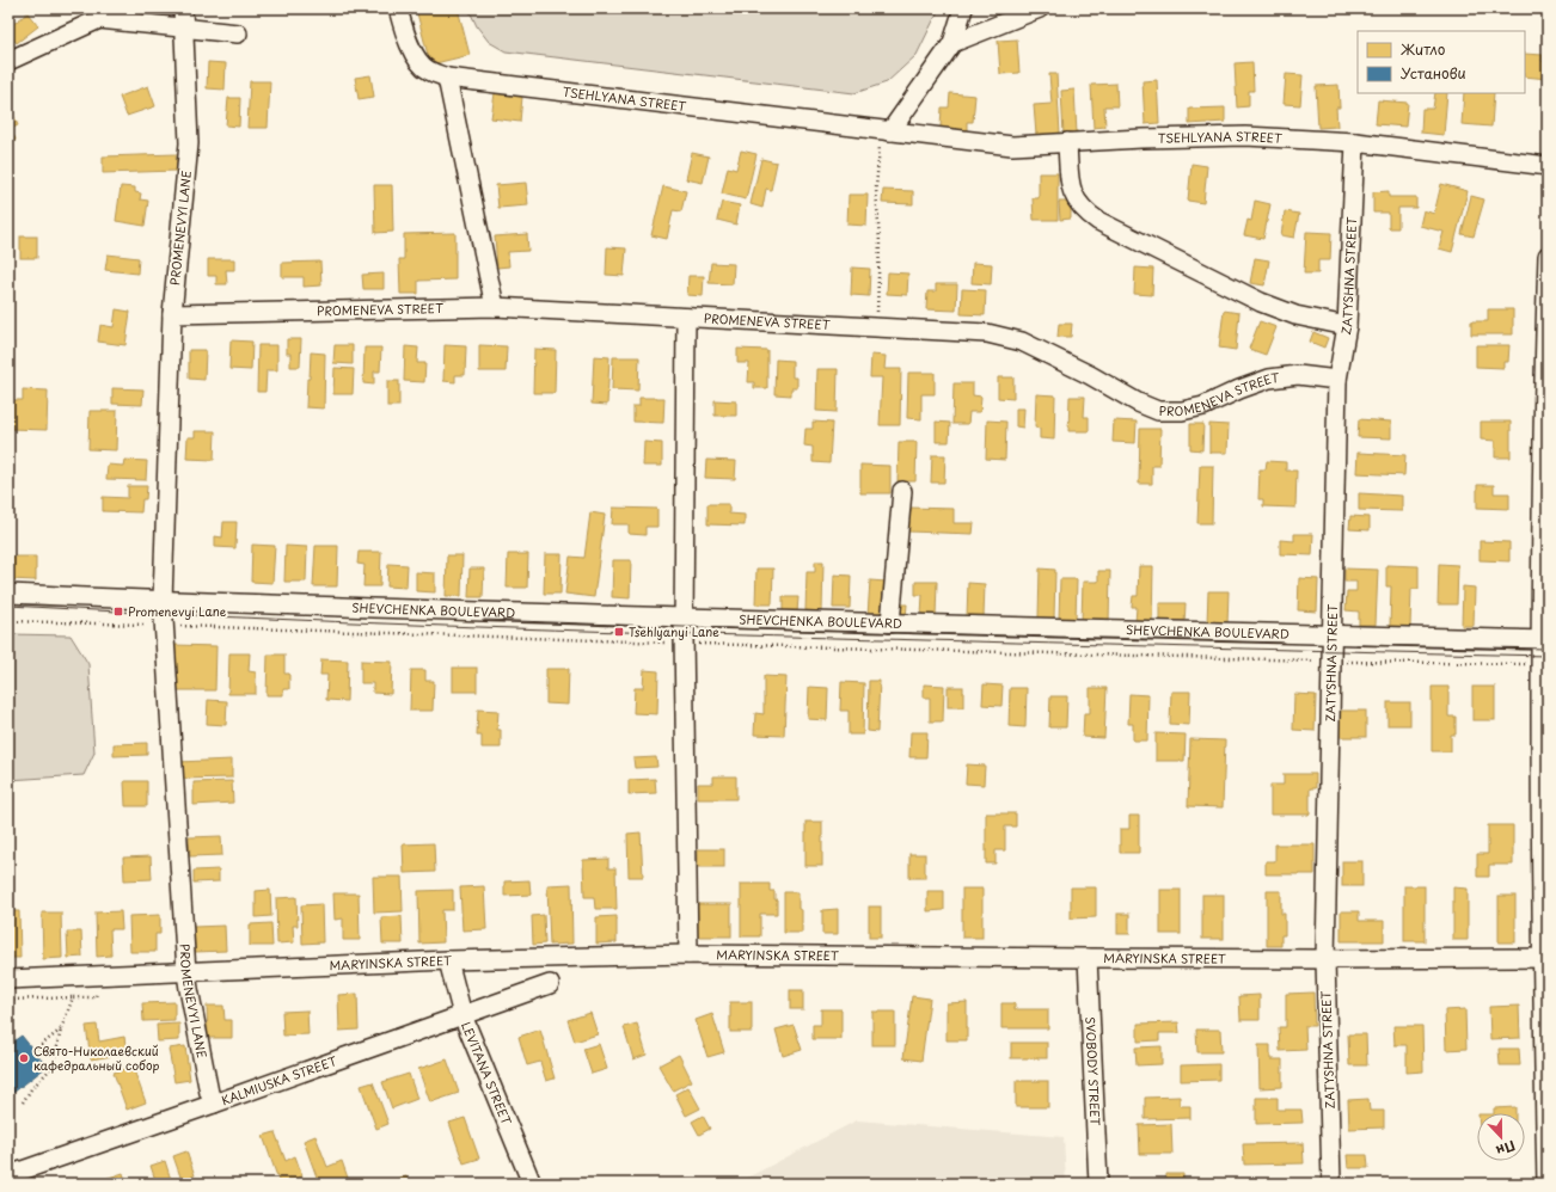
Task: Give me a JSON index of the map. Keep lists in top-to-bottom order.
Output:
{
  "streets": {
    "street": [
      "TSEHLYANA STREET",
      "PROMENEVYI LANE",
      "ZATYSHNA STREET",
      "PROMENEVA STREET",
      "SHEVCHENKA BOULEVARD",
      "MARYINSKA STREET",
      "SVOBODY STREET",
      "LEVITANA STREET",
      "KALMIUSKA STREET"
    ]
  },
  "crossings": [
    ["TSEHLYANA STREET", "ZATYSHNA STREET"],
    ["PROMENEVYI LANE", "PROMENEVA STREET"],
    ["PROMENEVYI LANE", "SHEVCHENKA BOULEVARD"],
    ["PROMENEVYI LANE", "MARYINSKA STREET"],
    ["PROMENEVYI LANE", "KALMIUSKA STREET"],
    ["ZATYSHNA STREET", "PROMENEVA STREET"],
    ["ZATYSHNA STREET", "SHEVCHENKA BOULEVARD"],
    ["ZATYSHNA STREET", "MARYINSKA STREET"],
    ["MARYINSKA STREET", "SVOBODY STREET"],
    ["MARYINSKA STREET", "LEVITANA STREET"],
    ["LEVITANA STREET", "KALMIUSKA STREET"]
  ],
  "places": {
    "transit": ["Promenevyi Lane", "Tsehlyanyi Lane"],
    "other": ["Свято-Николаевский кафедральный собор"]
  },
  "legend": ["Житло", "Установи"],
  "north": "bottom"
}
